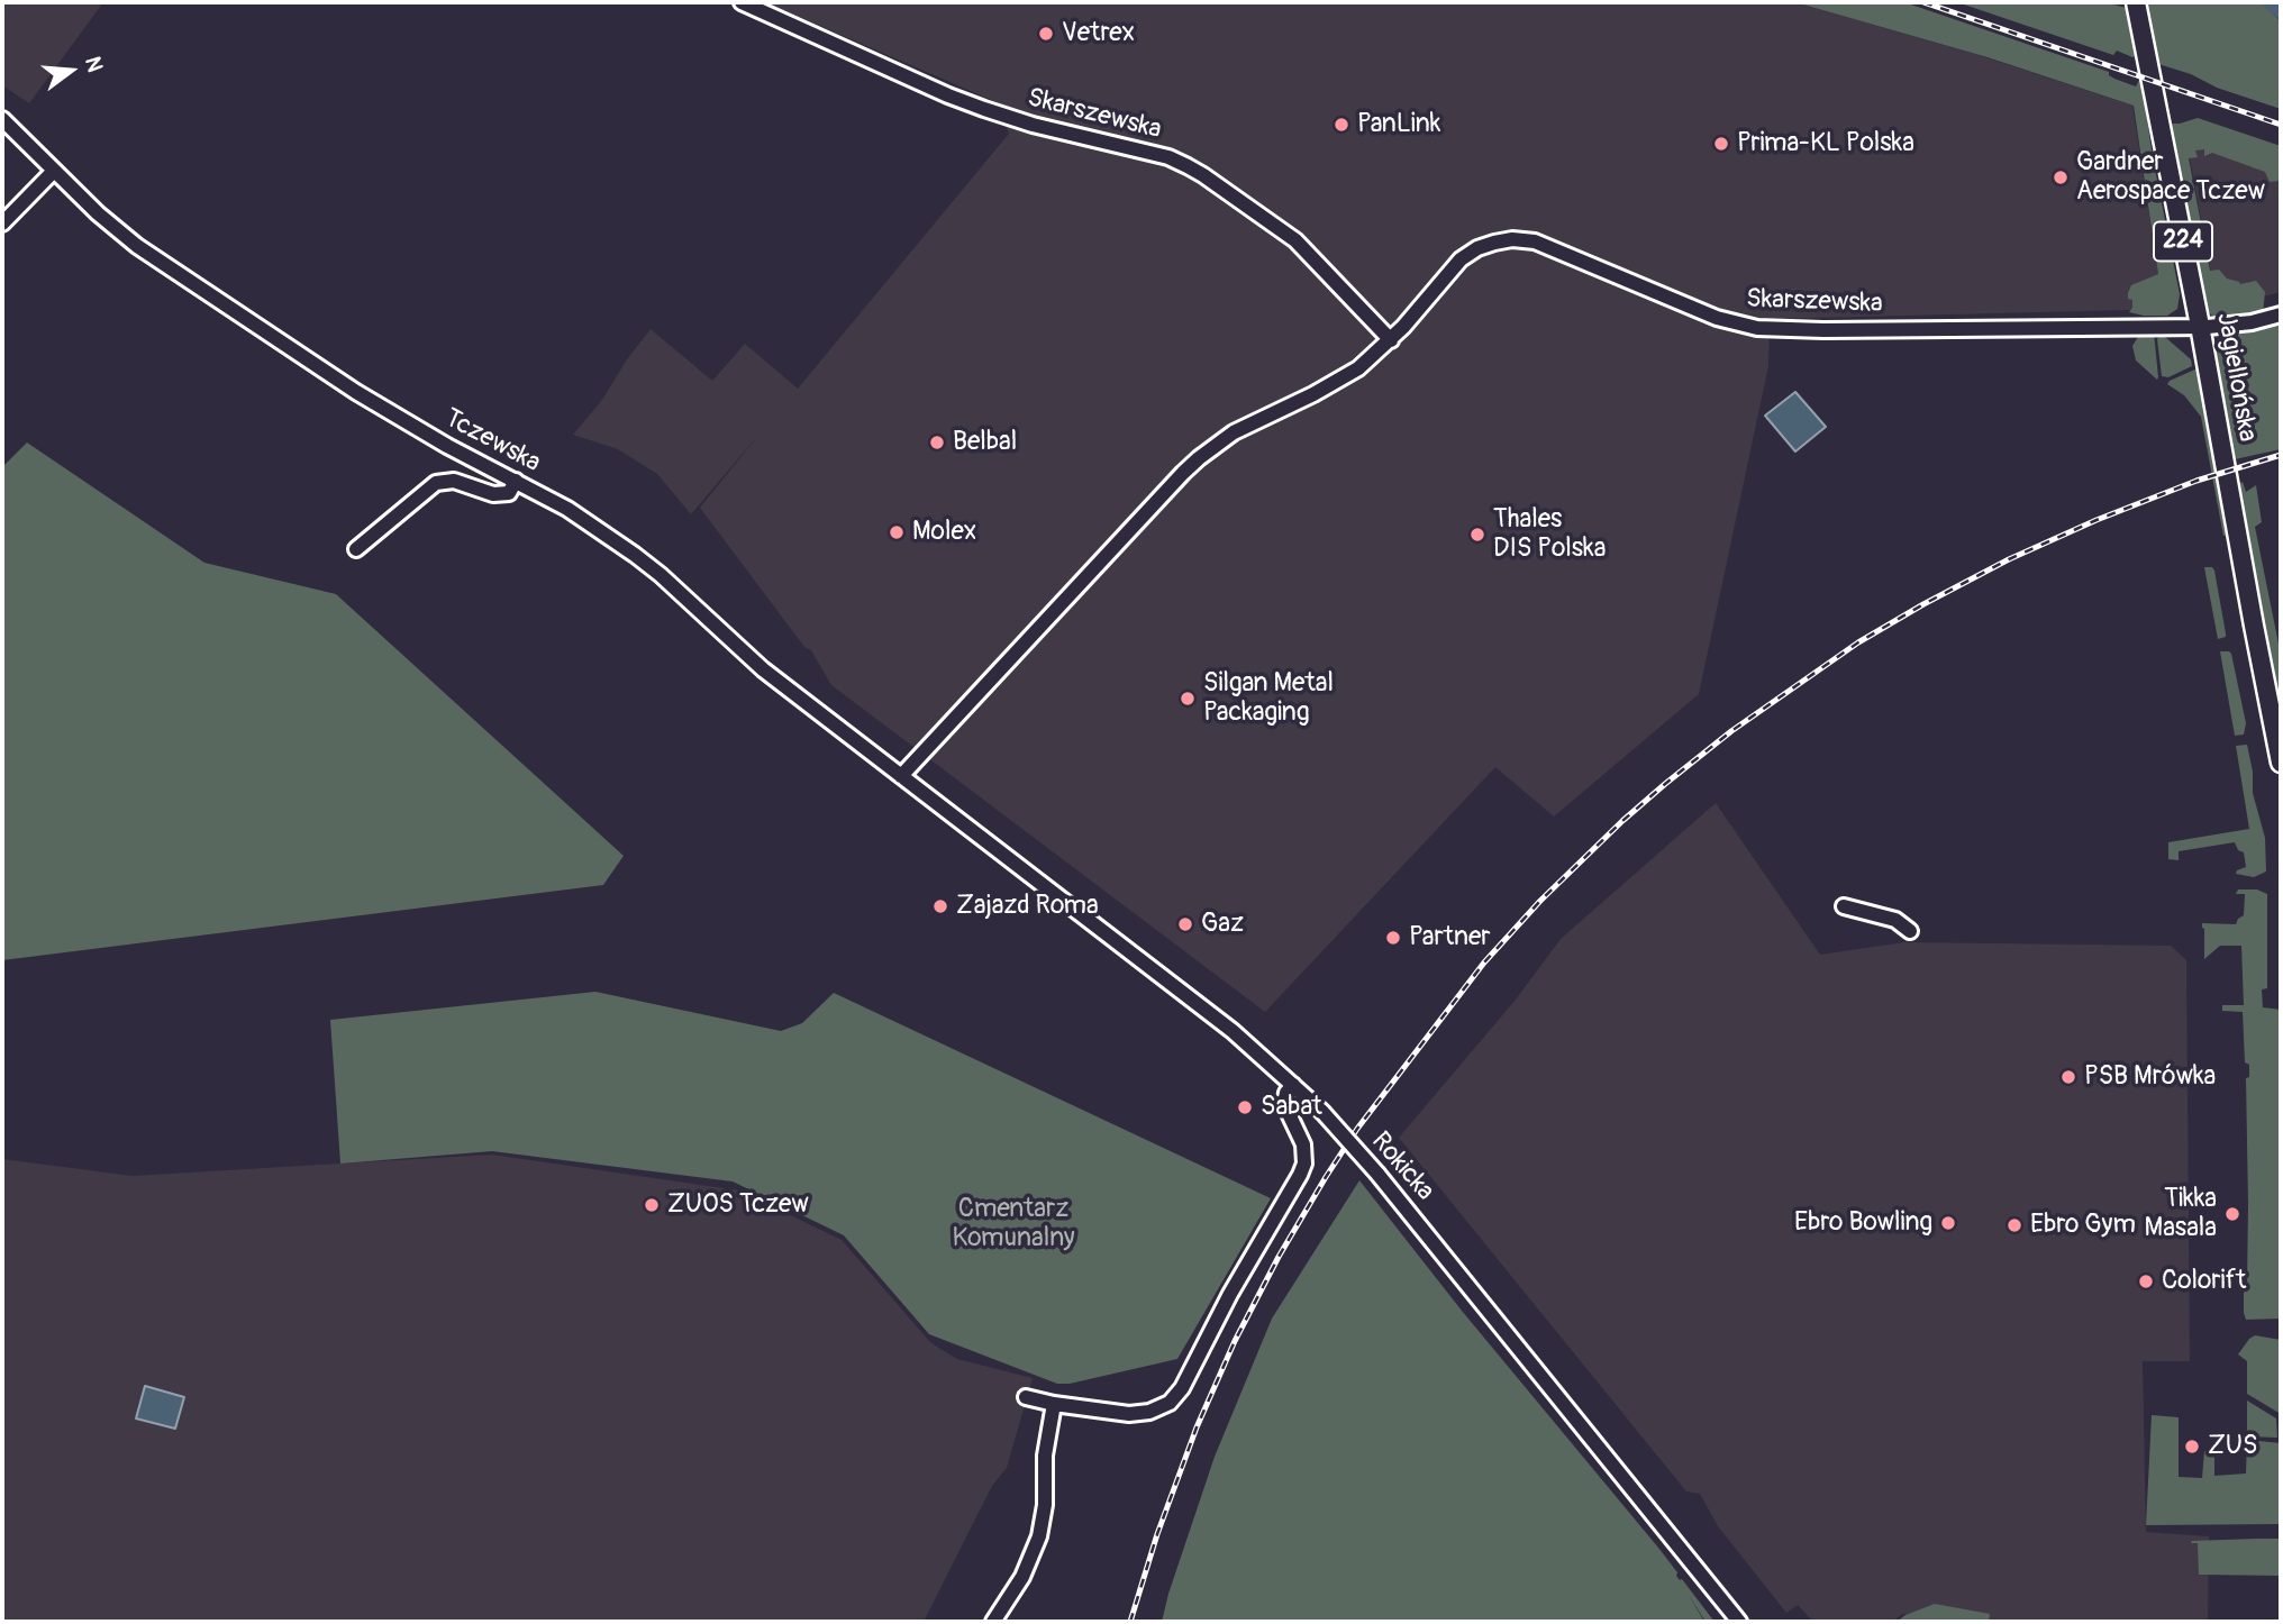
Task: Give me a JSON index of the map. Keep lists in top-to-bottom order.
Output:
{
  "streets": {
    "main road": ["224", "Jagiellońska"],
    "street": ["Skarszewska", "Tczewska", "Rokicka"]
  },
  "crossings": [
    ["Skarszewska", "Jagiellońska"],
    ["Skarszewska", "Tczewska"],
    ["Tczewska", "Rokicka"]
  ],
  "parks": ["Cmentarz Komunalny"],
  "places": [
    "Vetrex",
    "PanLink",
    "Prima-KL Polska",
    "Gardner Aerospace Tczew",
    "Belbal",
    "Molex",
    "Thales DIS Polska",
    "Silgan Metal Packaging",
    "Zajazd Roma",
    "Gaz",
    "Partner",
    "PSB Mrówka",
    "Sabat",
    "ZUOS Tczew",
    "Tikka Masala",
    "Ebro Bowling",
    "Ebro Gym",
    "Colorift",
    "ZUS"
  ],
  "north": "right"
}
